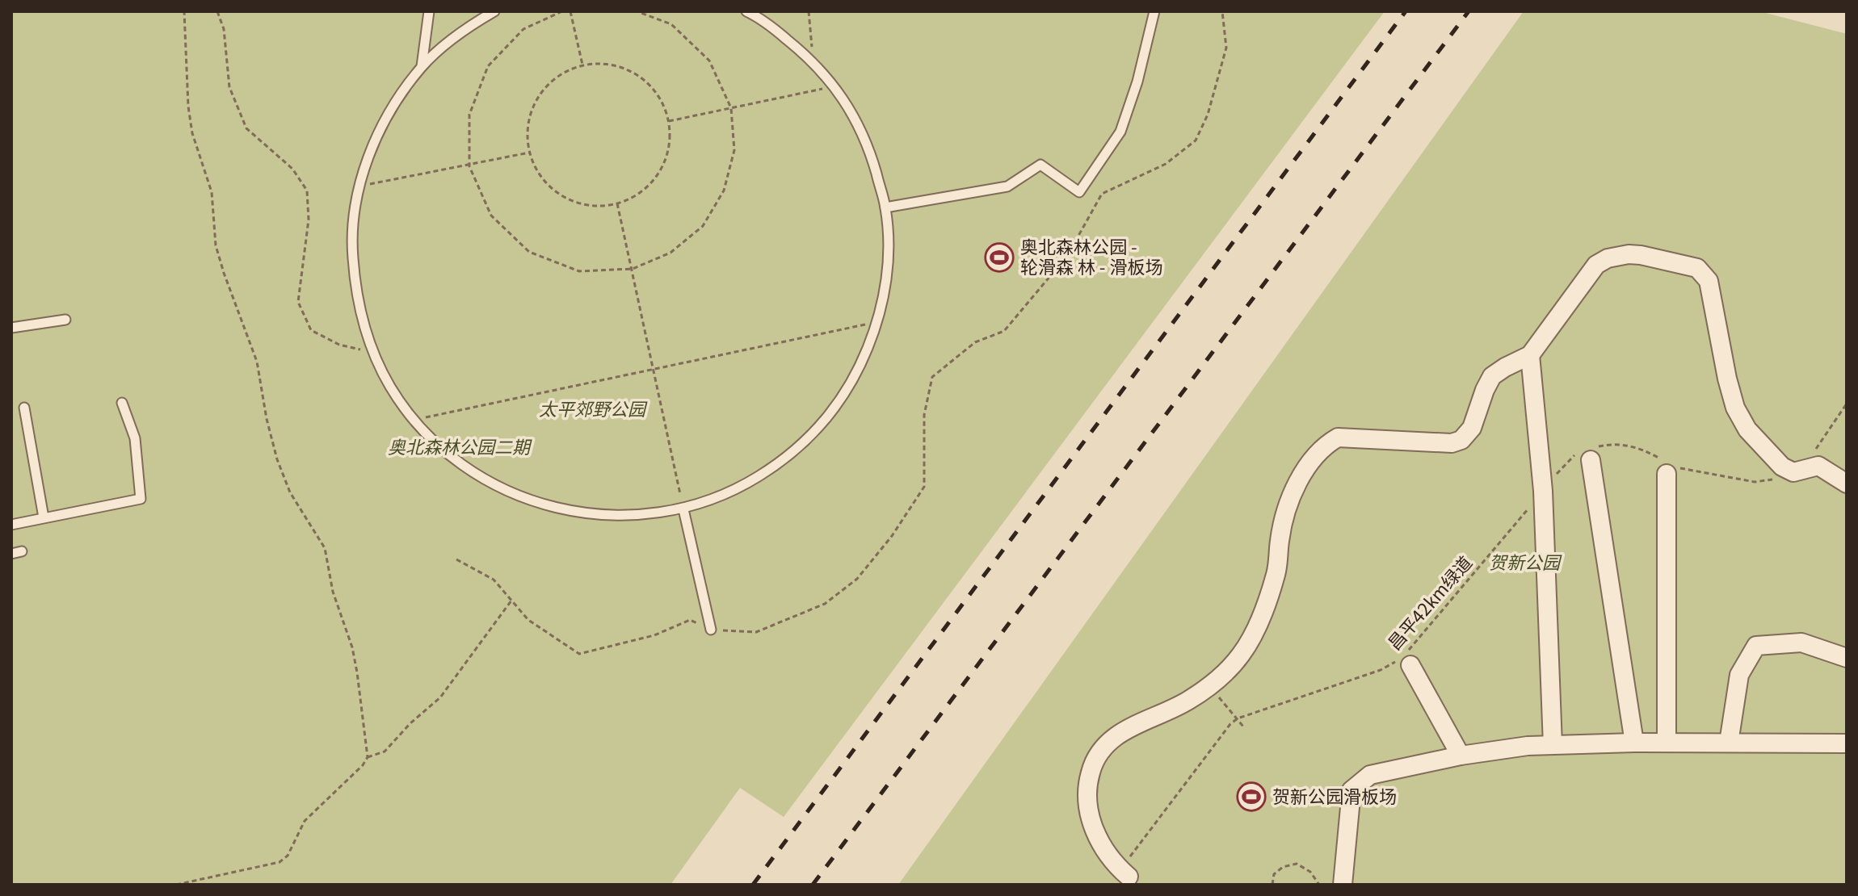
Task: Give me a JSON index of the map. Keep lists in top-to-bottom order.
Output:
{
  "streets": {
    "path": ["昌平42km绿道"]
  },
  "parks": ["太平郊野公园", "奥北森林公园二期", "贺新公园"],
  "places": {
    "sports": ["奥北森林公园 - 轮滑森 林 - 滑板场", "贺新公园滑板场"]
  }
}
